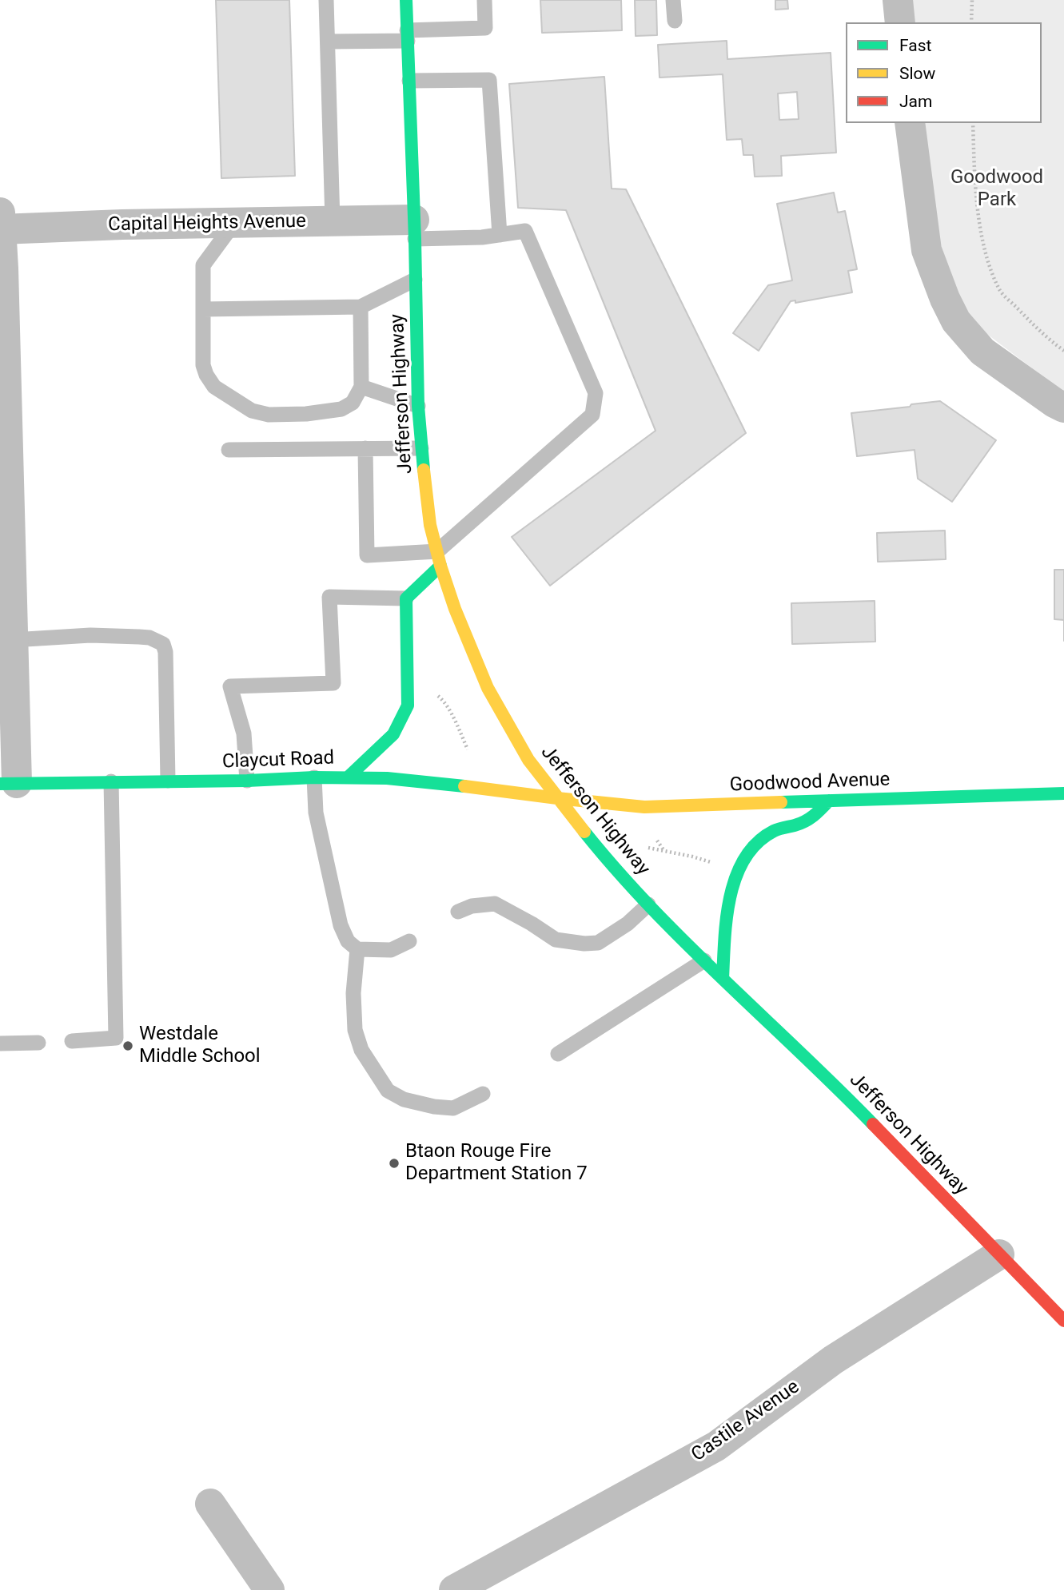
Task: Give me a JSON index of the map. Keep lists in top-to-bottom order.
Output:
{
  "streets": {
    "main road": ["Jefferson Highway", "Claycut Road", "Goodwood Avenue"],
    "street": ["Capital Heights Avenue", "Castile Avenue"]
  },
  "crossings": [
    ["Capital Heights Avenue", "Jefferson Highway"],
    ["Jefferson Highway", "Claycut Road"],
    ["Jefferson Highway", "Goodwood Avenue"],
    ["Jefferson Highway", "Castile Avenue"],
    ["Claycut Road", "Goodwood Avenue"]
  ],
  "parks": ["Goodwood Park"],
  "places": ["Westdale Middle School", "Btaon Rouge Fire Department Station 7"],
  "legend": ["Fast", "Slow", "Jam"]
}
